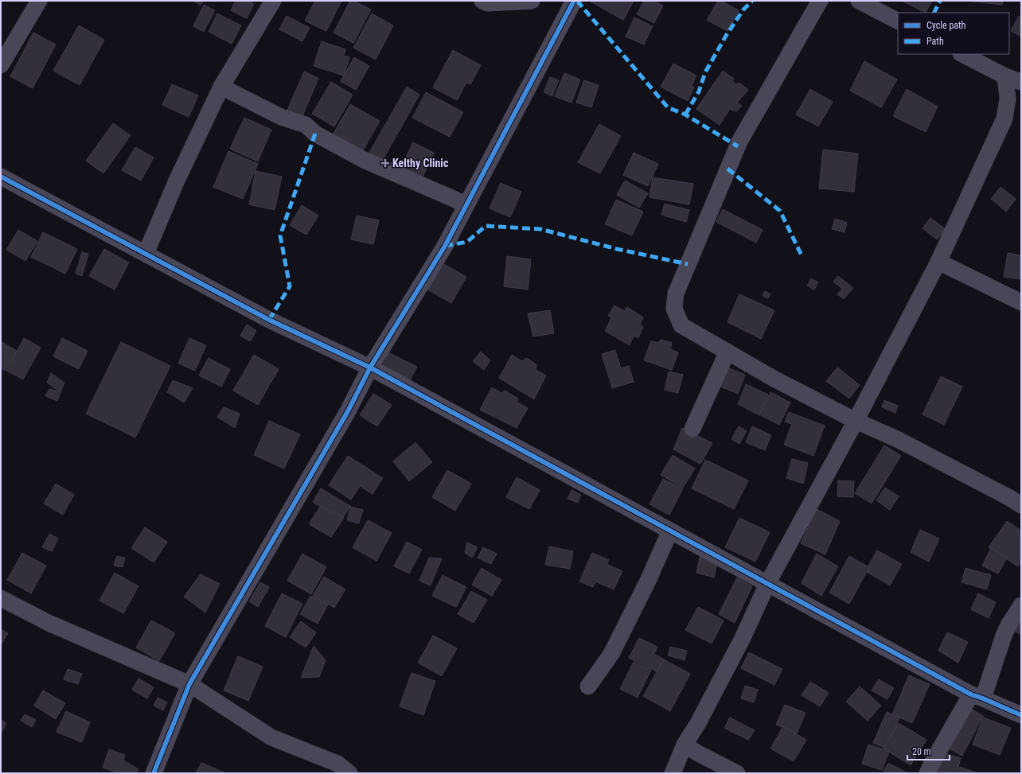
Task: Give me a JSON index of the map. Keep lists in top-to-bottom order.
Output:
{
  "places": {
    "health": ["Kelthy Clinic"]
  },
  "legend": ["Cycle path", "Path"],
  "scale_bar": "20 m"
}
